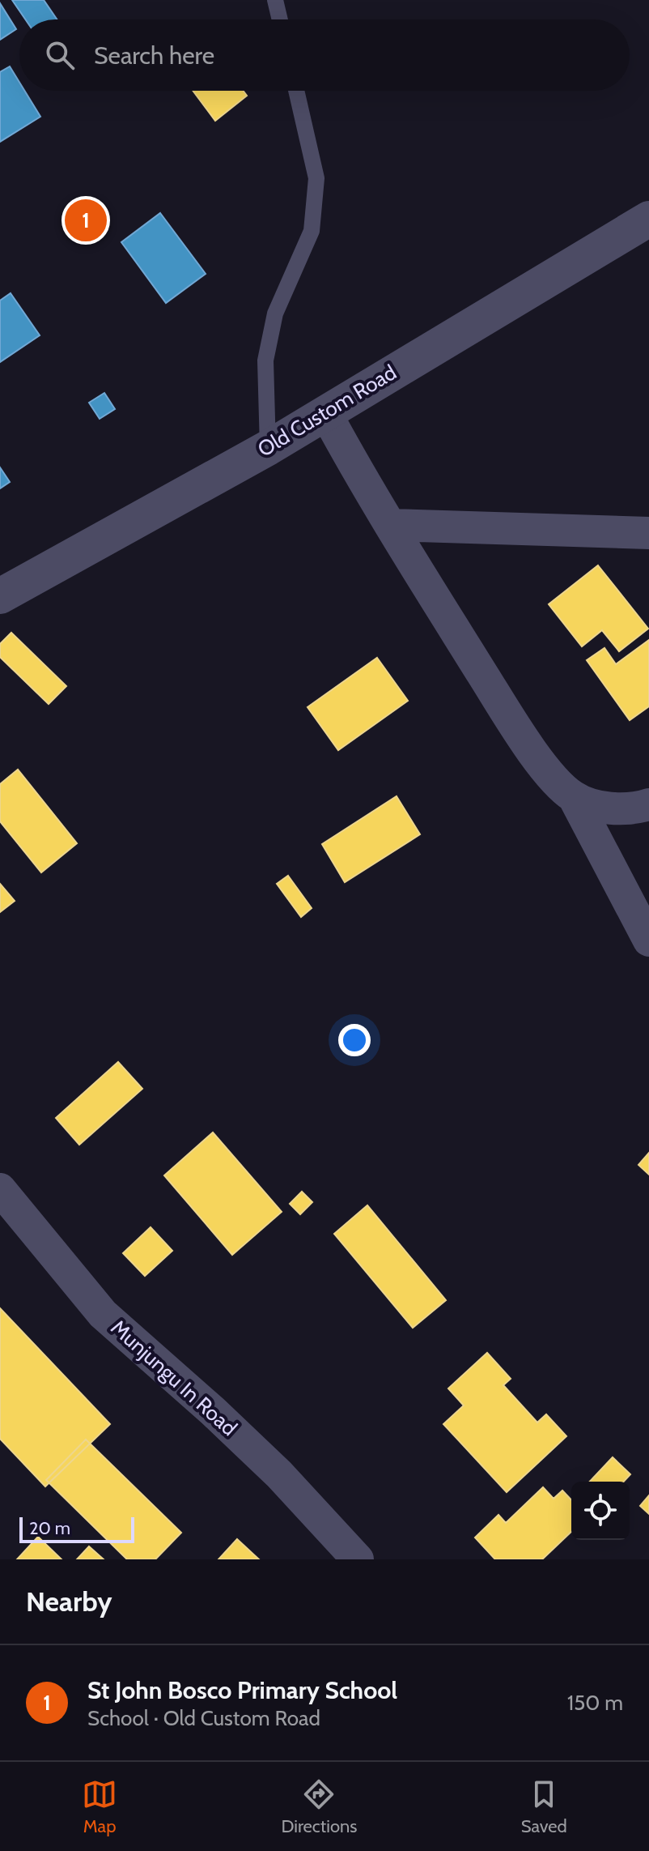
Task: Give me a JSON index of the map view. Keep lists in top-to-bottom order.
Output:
{
  "streets": {
    "street": ["Old Custom Road", "Munjungu In Road"]
  },
  "scale_bar": "20 m",
  "page": {
    "search": "Search here",
    "pins": "1",
    "scale": "20 m",
    "heading": "Nearby",
    "list": [
      {
        "mark": "1",
        "name": "St John Bosco Primary School",
        "note": "School · Old Custom Road",
        "value": "150 m"
      }
    ],
    "nav": ["Map", "Directions", "Saved"]
  }
}
